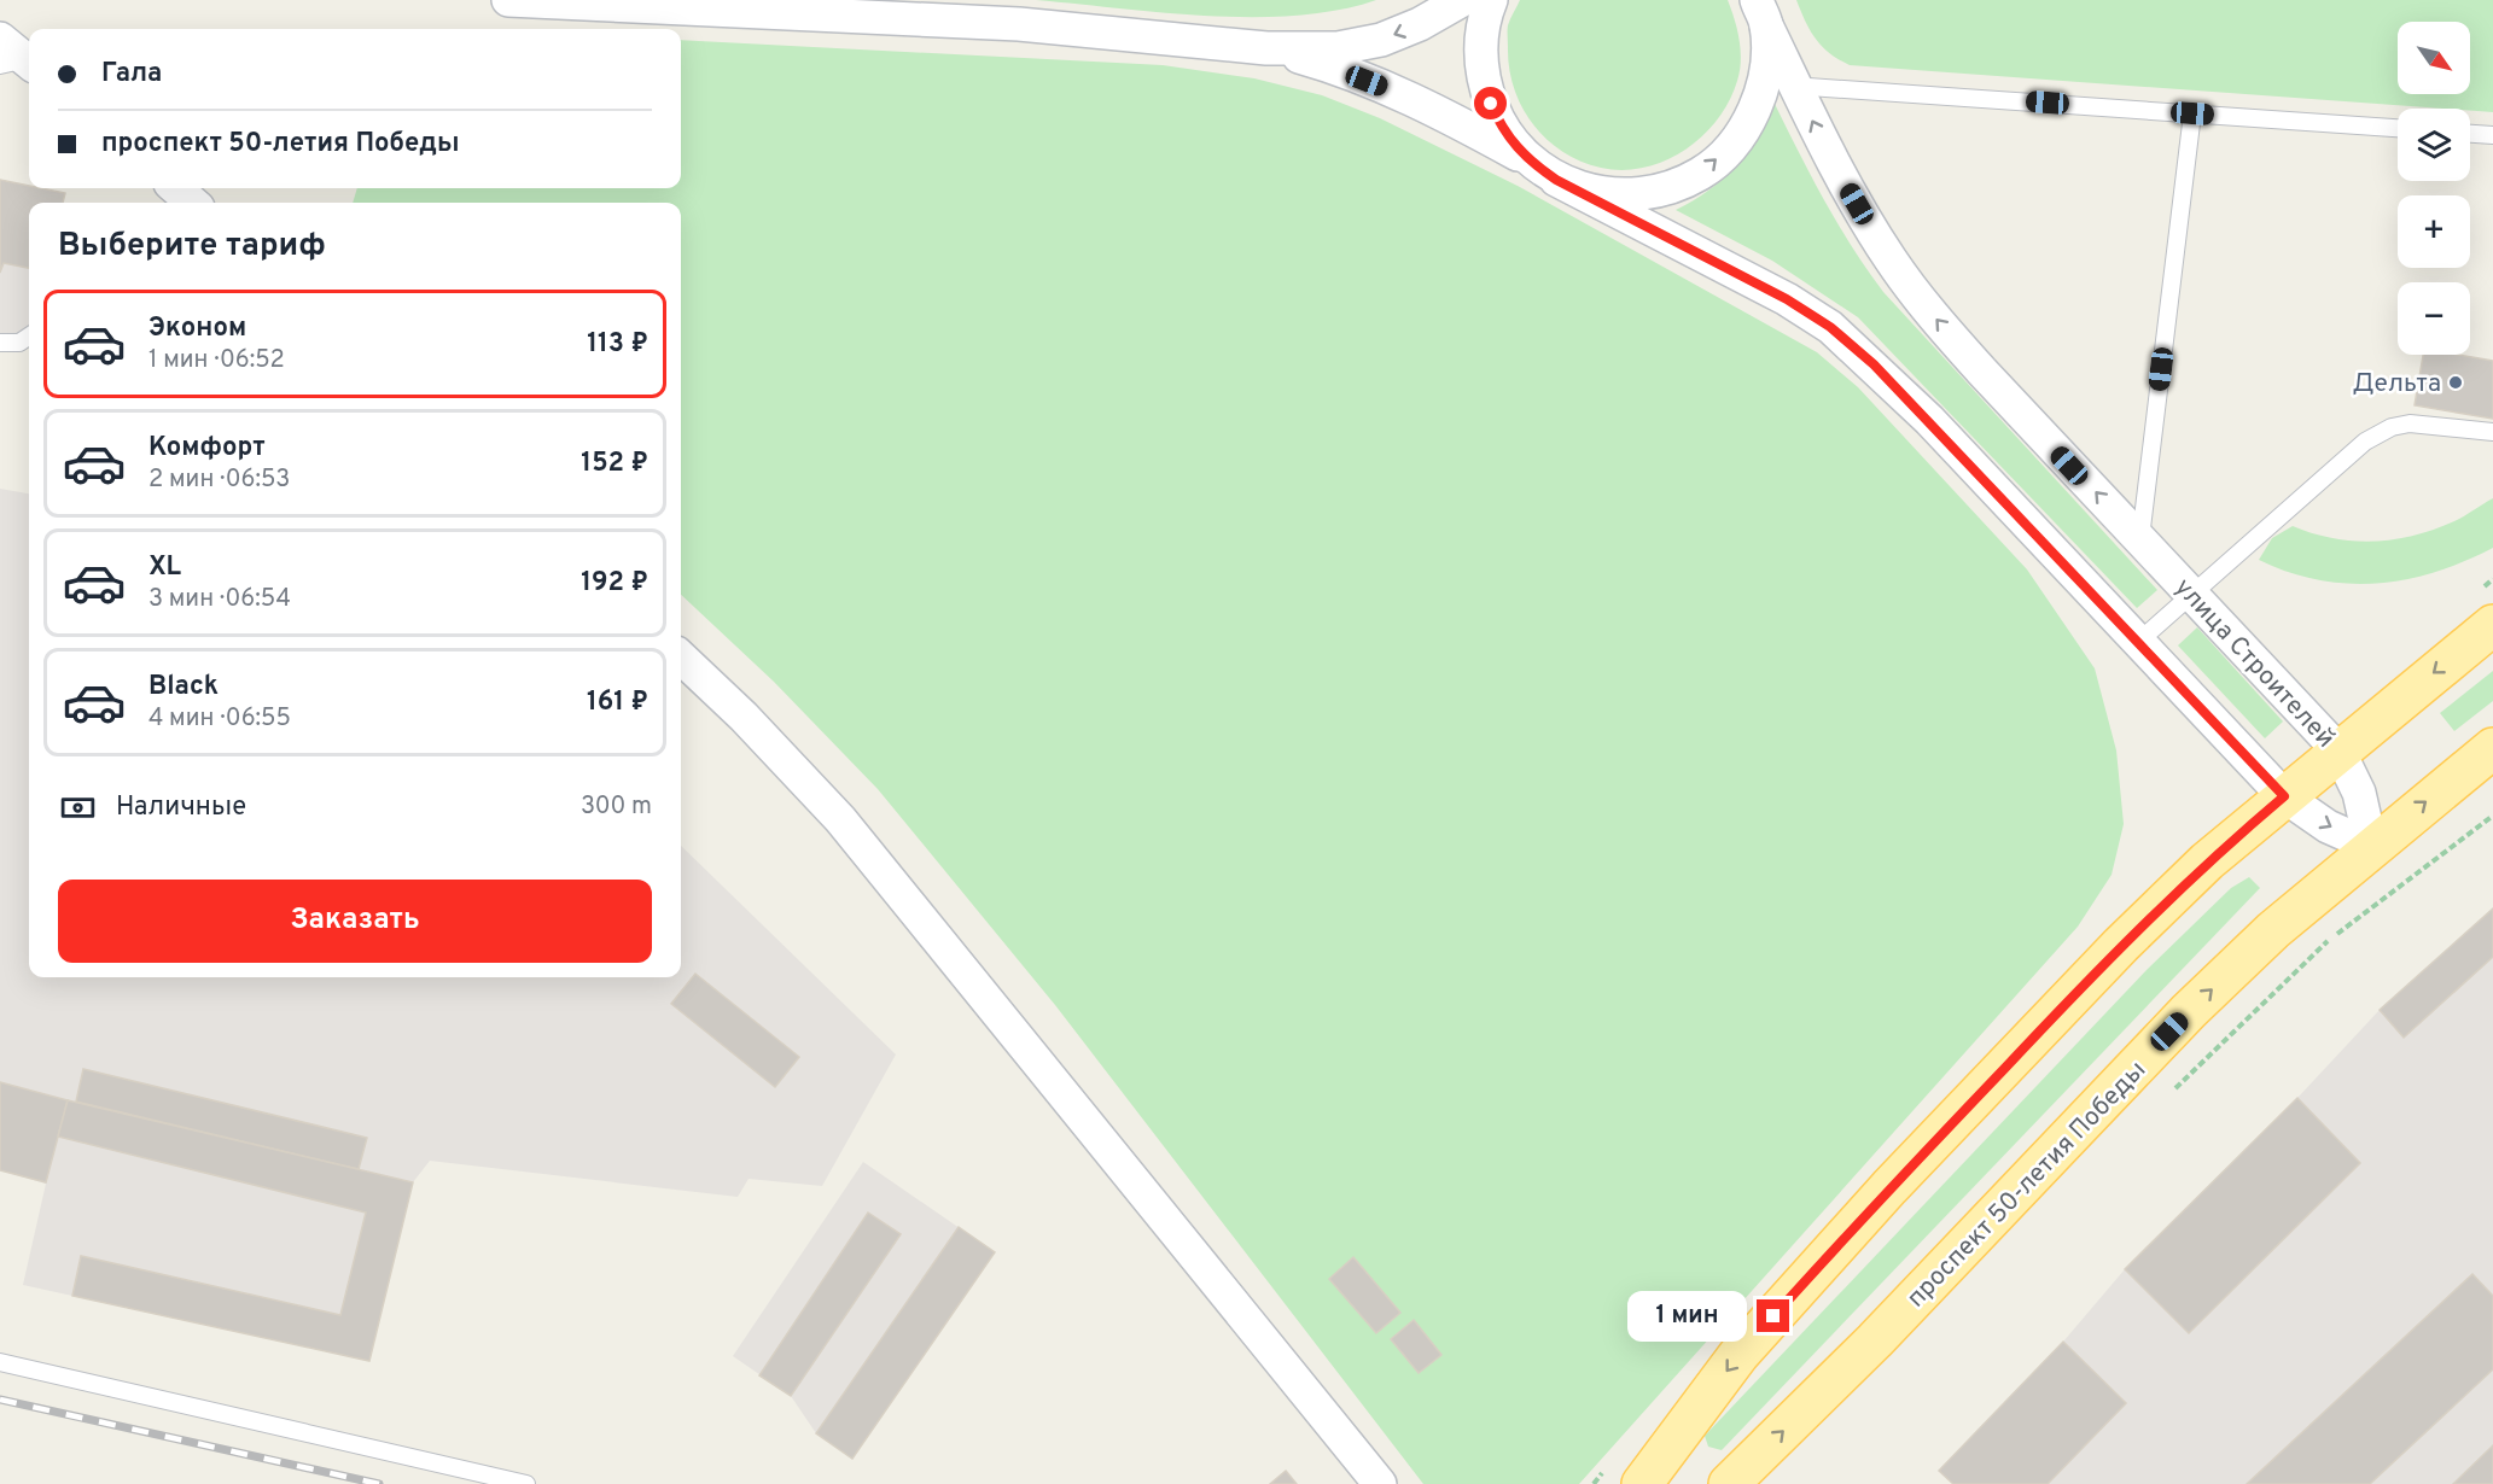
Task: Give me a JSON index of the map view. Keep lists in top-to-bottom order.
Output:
{
  "streets": {
    "main road": ["проспект 50-летия Победы"],
    "street": ["улица Строителей"]
  },
  "crossings": [
    ["улица Строителей", "проспект 50-летия Победы"]
  ],
  "places": ["Дельта"],
  "north": "bottom right",
  "page": {
    "map_buttons": ["+", "−"],
    "banner": ["Гала", "проспект 50-летия Победы"],
    "heading": "Выберите тариф",
    "list": [
      {
        "name": "Эконом",
        "note": "1 мин · 06:52",
        "value": "113 ₽"
      },
      {
        "name": "Комфорт",
        "note": "2 мин · 06:53",
        "value": "152 ₽"
      },
      {
        "name": "XL",
        "note": "3 мин · 06:54",
        "value": "192 ₽"
      },
      {
        "name": "Black",
        "note": "4 мин · 06:55",
        "value": "161 ₽"
      }
    ],
    "pay": ["Наличные", "300 m"],
    "buttons": "Заказать",
    "bubble": "1 мин"
  }
}
